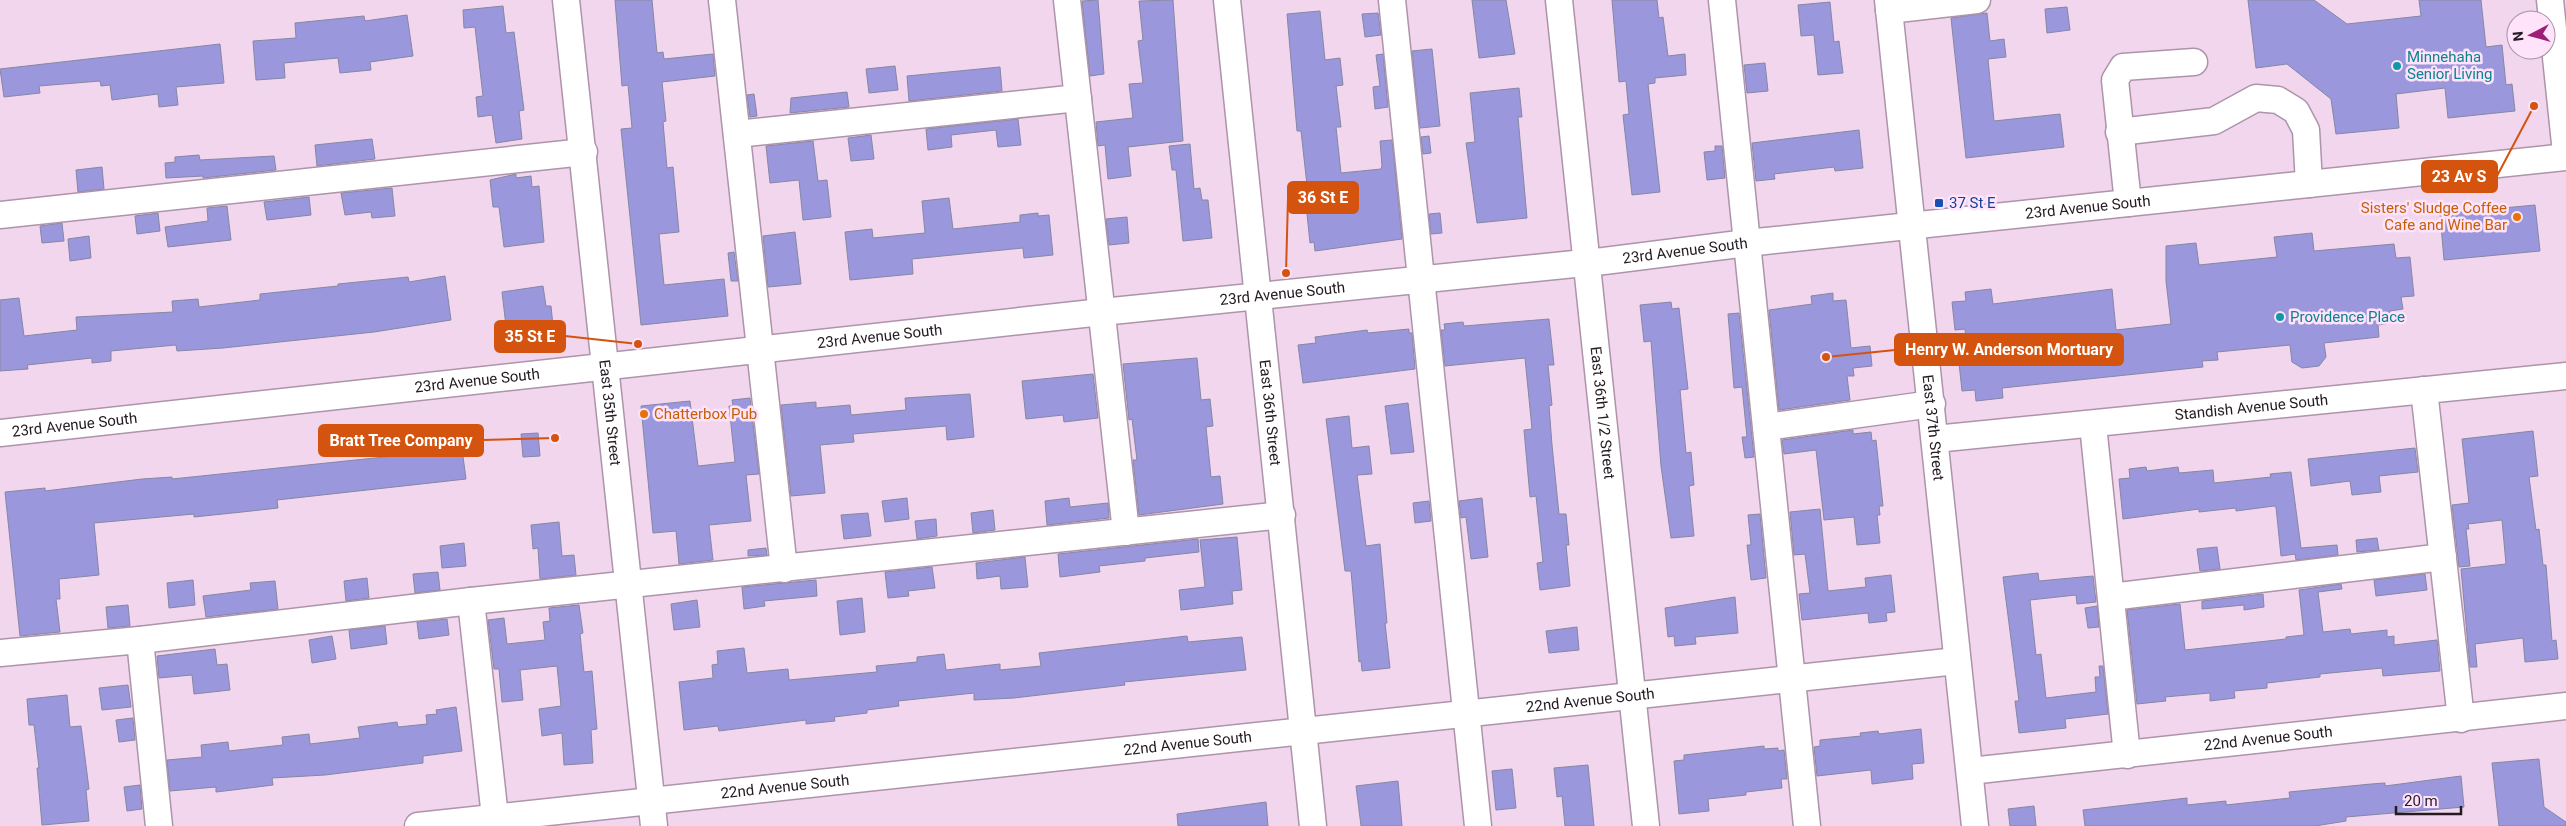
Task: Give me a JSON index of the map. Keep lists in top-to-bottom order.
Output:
{
  "streets": {
    "street": [
      "23rd Avenue South",
      "Standish Avenue South",
      "East 35th Street",
      "East 36th Street",
      "East 36th 1/2 Street",
      "East 37th Street",
      "22nd Avenue South"
    ]
  },
  "crossings": [
    ["23rd Avenue South", "East 35th Street"],
    ["23rd Avenue South", "East 36th Street"],
    ["23rd Avenue South", "East 36th 1/2 Street"],
    ["23rd Avenue South", "East 37th Street"],
    ["Standish Avenue South", "East 37th Street"],
    ["East 35th Street", "22nd Avenue South"],
    ["East 36th Street", "22nd Avenue South"],
    ["East 36th 1/2 Street", "22nd Avenue South"],
    ["East 37th Street", "22nd Avenue South"]
  ],
  "places": {
    "other": [
      "Minnehaha Senior Living",
      "23 Av S",
      "Sisters' Sludge Coffee Cafe and Wine Bar",
      "36 St E",
      "Providence Place",
      "35 St E",
      "Henry W. Anderson Mortuary",
      "Chatterbox Pub",
      "Bratt Tree Company"
    ],
    "transit": ["37 St E"]
  },
  "scale_bar": "20 m",
  "north": "left"
}
